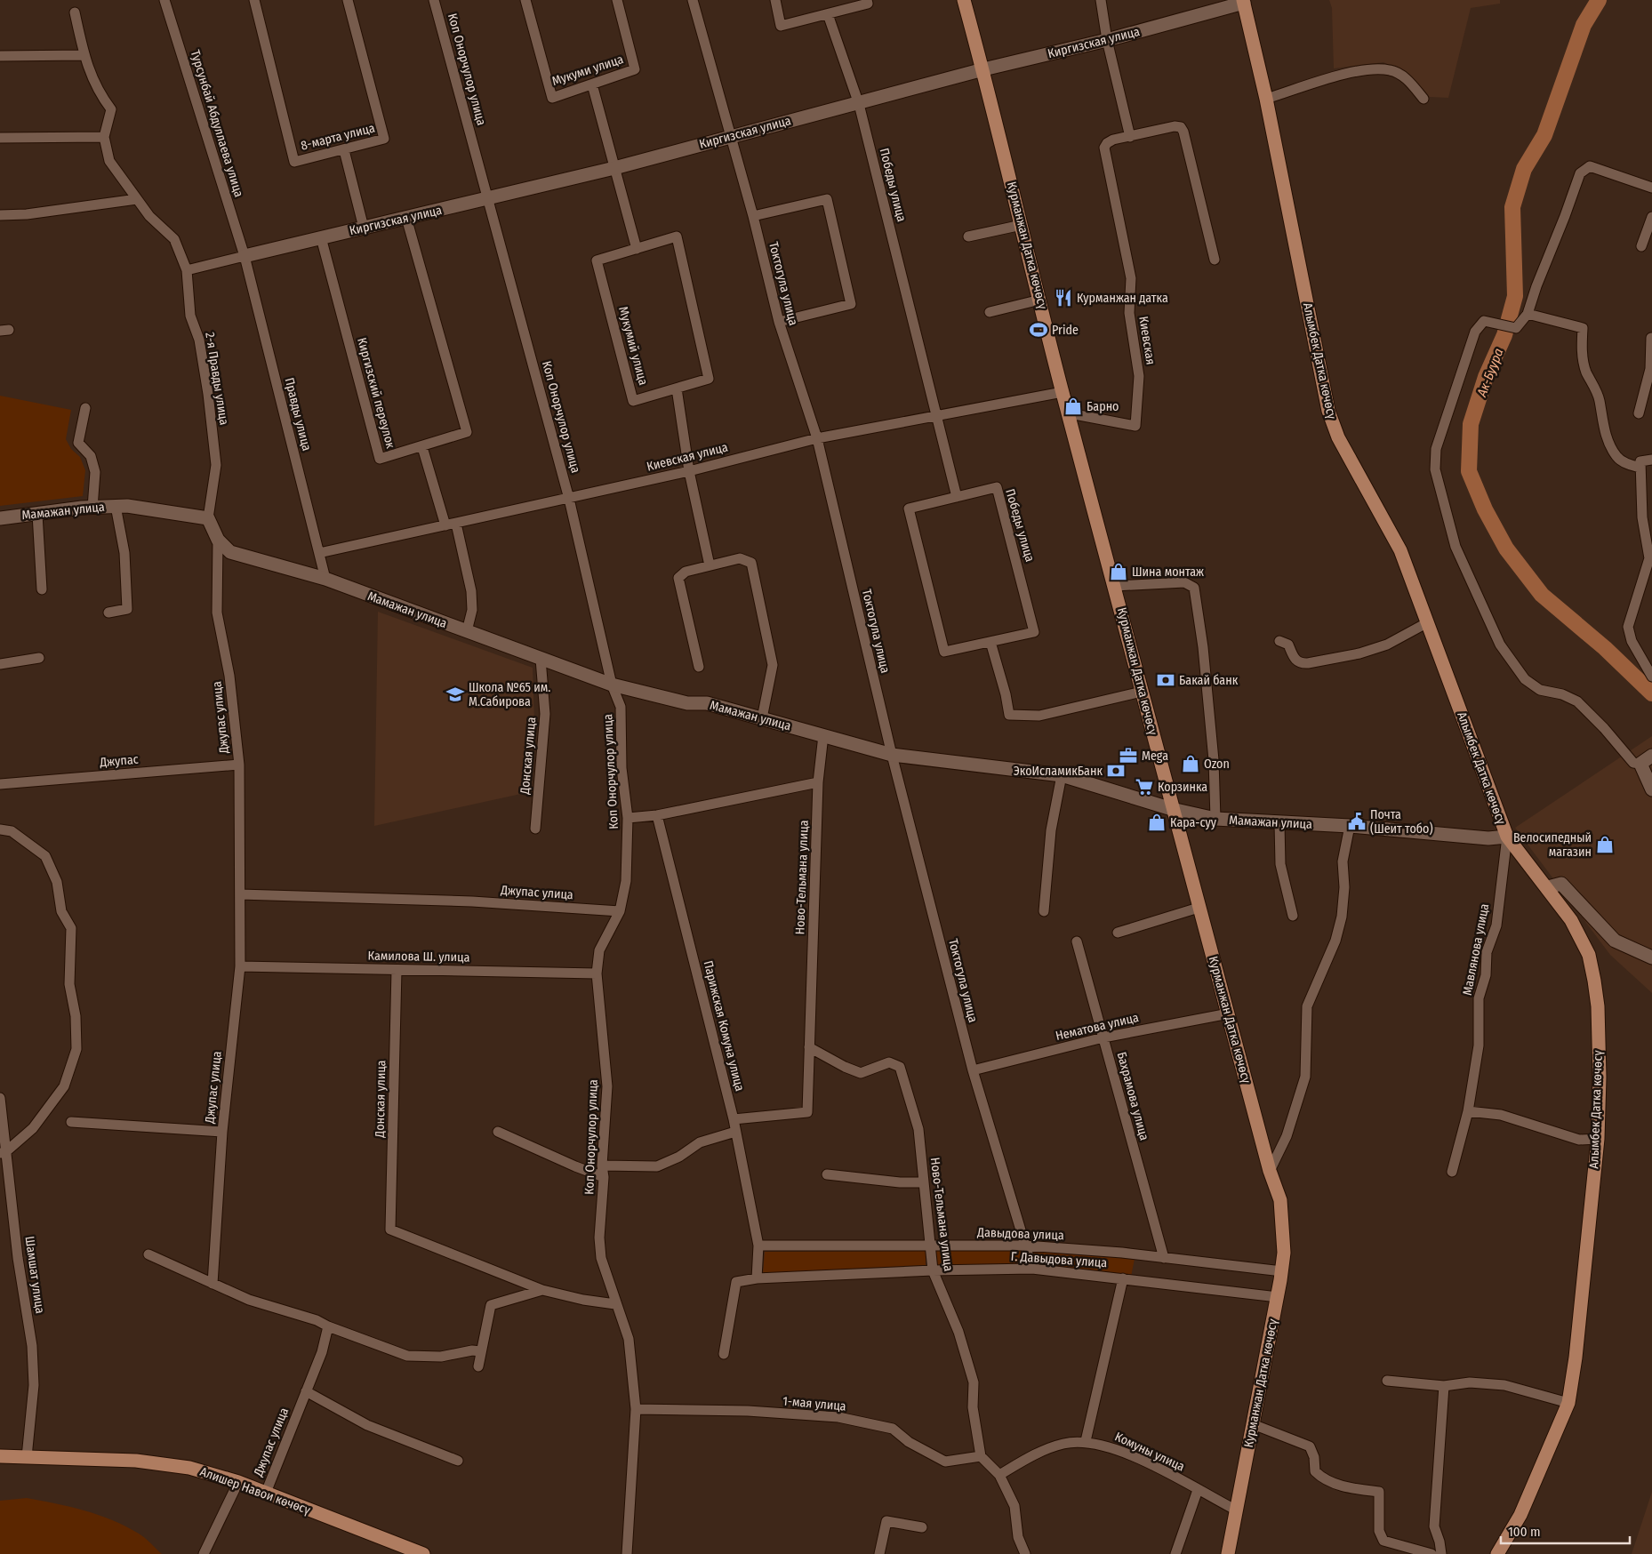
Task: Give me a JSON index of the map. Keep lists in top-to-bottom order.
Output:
{
  "streets": {
    "main road": ["Курманжан Датка көчөсү", "Алымбек Датка көчөсү", "Алишер Навои көчөсү"],
    "street": [
      "Киргизская улица",
      "Коп Онорчулор улица",
      "Мукуми улица",
      "Турсунбай Абдуллаева улица",
      "8-марта улица",
      "Победы улица",
      "Токтогула улица",
      "Киевская",
      "Мукумий улица",
      "2-я Правды улица",
      "Киргизский переулок",
      "Правды улица",
      "Киевская улица",
      "Мамажан улица",
      "Джупас улица",
      "Донская улица",
      "Джупас",
      "Ново-Тельмана улица",
      "Мавлянова улица",
      "Камилова Ш. улица",
      "Парижская Комуна улица",
      "Нематова улица",
      "Бахрамова улица",
      "Давыдова улица",
      "Г. Давыдова улица",
      "Шамшат улица",
      "1-мая улица",
      "Комуны улица"
    ]
  },
  "crossings": [
    ["Киргизская улица", "Коп Онорчулор улица"],
    ["Киргизская улица", "Турсунбай Абдуллаева улица"],
    ["Киргизская улица", "Победы улица"],
    ["Киргизская улица", "Курманжан Датка көчөсү"],
    ["Киргизская улица", "Токтогула улица"],
    ["Киргизская улица", "Алымбек Датка көчөсү"],
    ["Киргизская улица", "Киргизский переулок"],
    ["Киргизская улица", "Правды улица"],
    ["Коп Онорчулор улица", "Киевская улица"],
    ["Коп Онорчулор улица", "Мамажан улица"],
    ["Коп Онорчулор улица", "Джупас улица"],
    ["Коп Онорчулор улица", "Камилова Ш. улица"],
    ["Коп Онорчулор улица", "1-мая улица"],
    ["Турсунбай Абдуллаева улица", "Правды улица"],
    ["Победы улица", "Киевская улица"],
    ["Курманжан Датка көчөсү", "Киевская"],
    ["Курманжан Датка көчөсү", "Киевская улица"],
    ["Курманжан Датка көчөсү", "Мамажан улица"],
    ["Курманжан Датка көчөсү", "Нематова улица"],
    ["Курманжан Датка көчөсү", "Давыдова улица"],
    ["Курманжан Датка көчөсү", "Г. Давыдова улица"],
    ["Курманжан Датка көчөсү", "Комуны улица"],
    ["Токтогула улица", "Киевская улица"],
    ["Токтогула улица", "Мамажан улица"],
    ["Токтогула улица", "Нематова улица"],
    ["Токтогула улица", "Давыдова улица"],
    ["Токтогула улица", "Г. Давыдова улица"],
    ["Алымбек Датка көчөсү", "Мамажан улица"],
    ["Алымбек Датка көчөсү", "Мавлянова улица"],
    ["2-я Правды улица", "Мамажан улица"],
    ["Правды улица", "Киевская улица"],
    ["Правды улица", "Мамажан улица"],
    ["Мамажан улица", "Джупас улица"],
    ["Мамажан улица", "Донская улица"],
    ["Мамажан улица", "Ново-Тельмана улица"],
    ["Мамажан улица", "Мавлянова улица"],
    ["Джупас улица", "Джупас"],
    ["Джупас улица", "Камилова Ш. улица"],
    ["Джупас улица", "Алишер Навои көчөсү"],
    ["Донская улица", "Камилова Ш. улица"],
    ["Ново-Тельмана улица", "Парижская Комуна улица"],
    ["Ново-Тельмана улица", "Давыдова улица"],
    ["Ново-Тельмана улица", "Г. Давыдова улица"],
    ["Ново-Тельмана улица", "1-мая улица"],
    ["Парижская Комуна улица", "Давыдова улица"],
    ["Парижская Комуна улица", "Г. Давыдова улица"],
    ["Нематова улица", "Бахрамова улица"],
    ["Бахрамова улица", "Давыдова улица"],
    ["Шамшат улица", "Алишер Навои көчөсү"]
  ],
  "water": ["Ак-Буура"],
  "places": {
    "restaurant": ["Курманжан датка"],
    "sports": ["Pride"],
    "shop": [
      "Барно",
      "Шина монтаж",
      "Ozon",
      "Кара-суу",
      "Велосипедный магазин"
    ],
    "bank": ["Бакай банк", "ЭкоИсламикБанк"],
    "school or university": ["Школа №65 им. М.Сабирова"],
    "office": ["Mega"],
    "supermarket": ["Корзинка"],
    "public building": ["Почта (Шеит тобо)"]
  },
  "scale_bar": "100 m"
}
